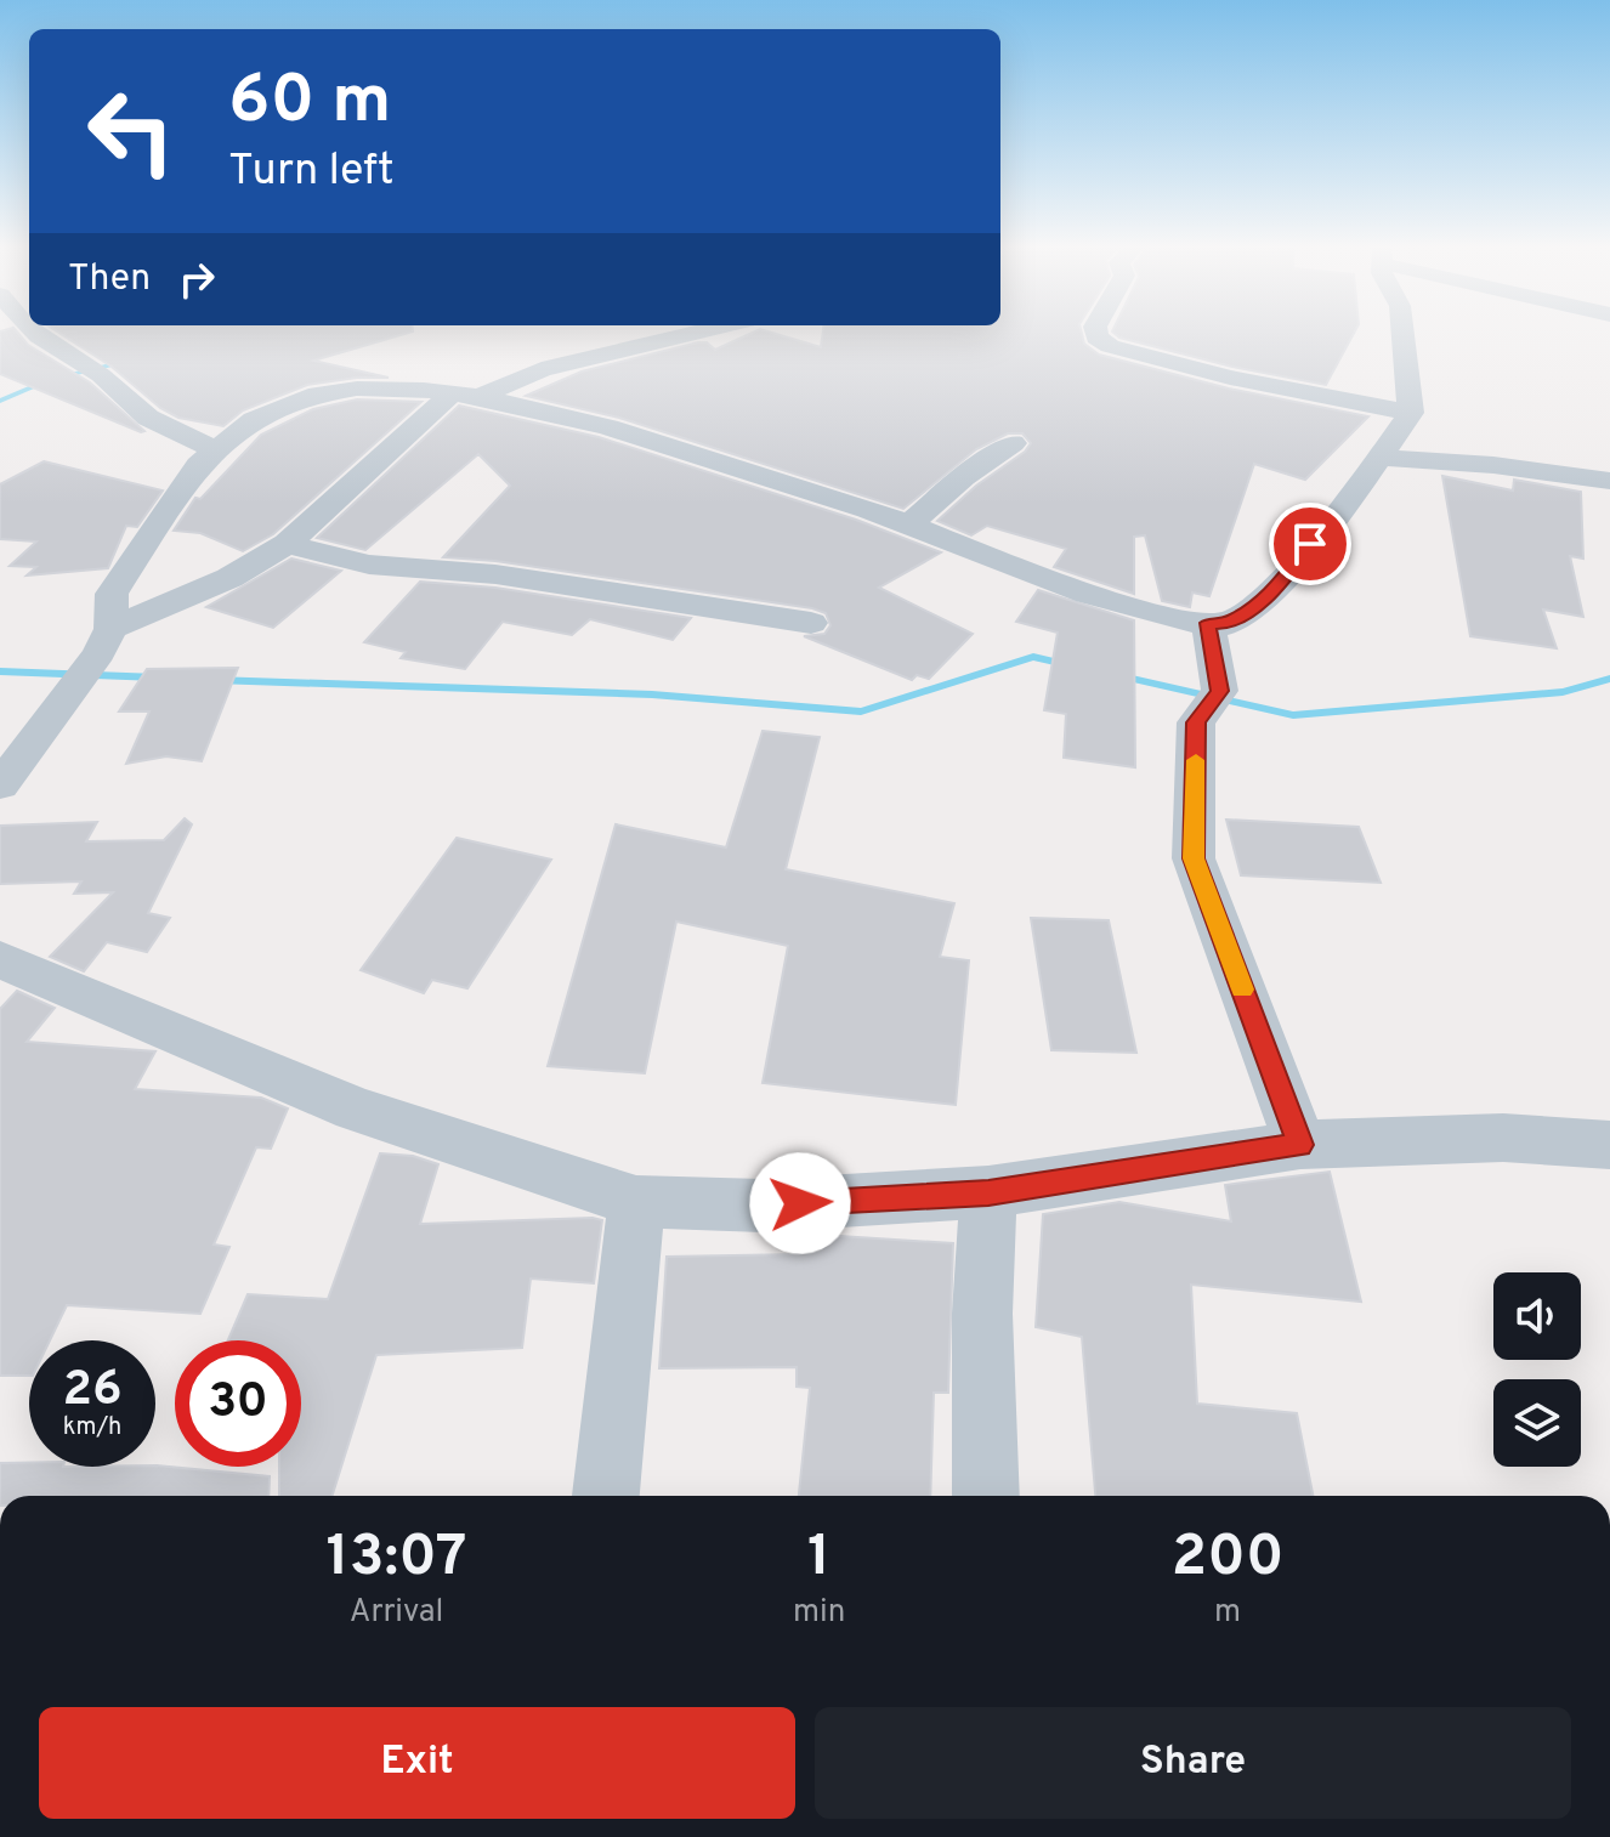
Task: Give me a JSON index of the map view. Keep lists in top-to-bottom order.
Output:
{
  "page": {
    "turn": ["60 m", "Turn left"],
    "then": "Then",
    "speed": "26 km/h",
    "limit": "30",
    "eta": [
      "13:07",
      "Arrival",
      "1",
      "min",
      "200",
      "m"
    ],
    "buttons": ["Exit", "Share"]
  }
}
